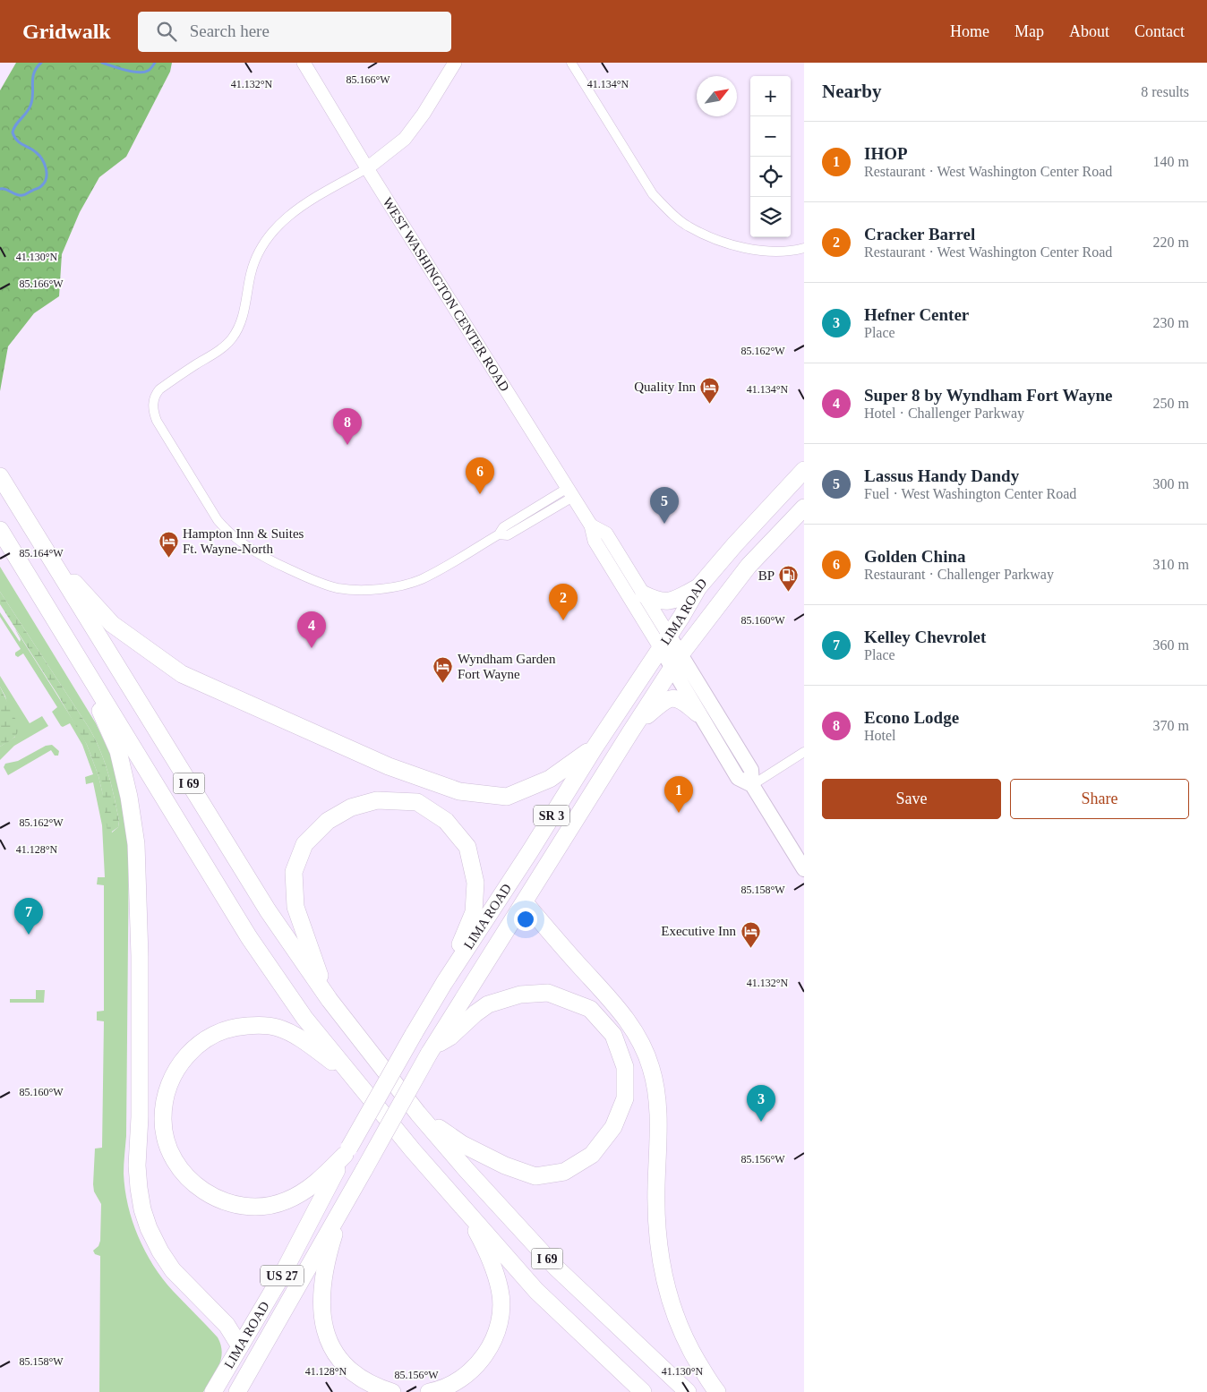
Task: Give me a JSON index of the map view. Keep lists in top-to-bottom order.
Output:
{
  "streets": {
    "highway": [
      "LIMA ROAD",
      "I 69",
      "SR 3",
      "US 27"
    ],
    "main road": ["WEST WASHINGTON CENTER ROAD"]
  },
  "crossings": [
    ["WEST WASHINGTON CENTER ROAD", "LIMA ROAD"]
  ],
  "places": {
    "hotel": [
      "Quality Inn",
      "Hampton Inn & Suites Ft. Wayne-North",
      "Wyndham Garden Fort Wayne",
      "Executive Inn"
    ],
    "fuel station": ["BP"]
  },
  "north": "top right",
  "page": {
    "header": "Gridwalk",
    "search": "Search here",
    "nav": [
      "Home",
      "Map",
      "About",
      "Contact"
    ],
    "heading": ["Nearby", "8 results"],
    "map_buttons": ["+", "−"],
    "list": [
      {
        "mark": "1",
        "name": "IHOP",
        "note": "Restaurant · West Washington Center Road",
        "value": "140 m"
      },
      {
        "mark": "2",
        "name": "Cracker Barrel",
        "note": "Restaurant · West Washington Center Road",
        "value": "220 m"
      },
      {
        "mark": "3",
        "name": "Hefner Center",
        "note": "Place",
        "value": "230 m"
      },
      {
        "mark": "4",
        "name": "Super 8 by Wyndham Fort Wayne",
        "note": "Hotel · Challenger Parkway",
        "value": "250 m"
      },
      {
        "mark": "5",
        "name": "Lassus Handy Dandy",
        "note": "Fuel · West Washington Center Road",
        "value": "300 m"
      },
      {
        "mark": "6",
        "name": "Golden China",
        "note": "Restaurant · Challenger Parkway",
        "value": "310 m"
      },
      {
        "mark": "7",
        "name": "Kelley Chevrolet",
        "note": "Place",
        "value": "360 m"
      },
      {
        "mark": "8",
        "name": "Econo Lodge",
        "note": "Hotel",
        "value": "370 m"
      }
    ],
    "pins": [
      "8",
      "6",
      "5",
      "2",
      "4",
      "1",
      "7",
      "3"
    ],
    "buttons": ["Save", "Share"]
  },
  "coordinates": [
    "85.166°W",
    "41.134°N",
    "41.132°N",
    "41.130°N",
    "85.162°W",
    "85.164°W",
    "85.160°W",
    "41.128°N",
    "85.158°W",
    "85.156°W"
  ]
}
